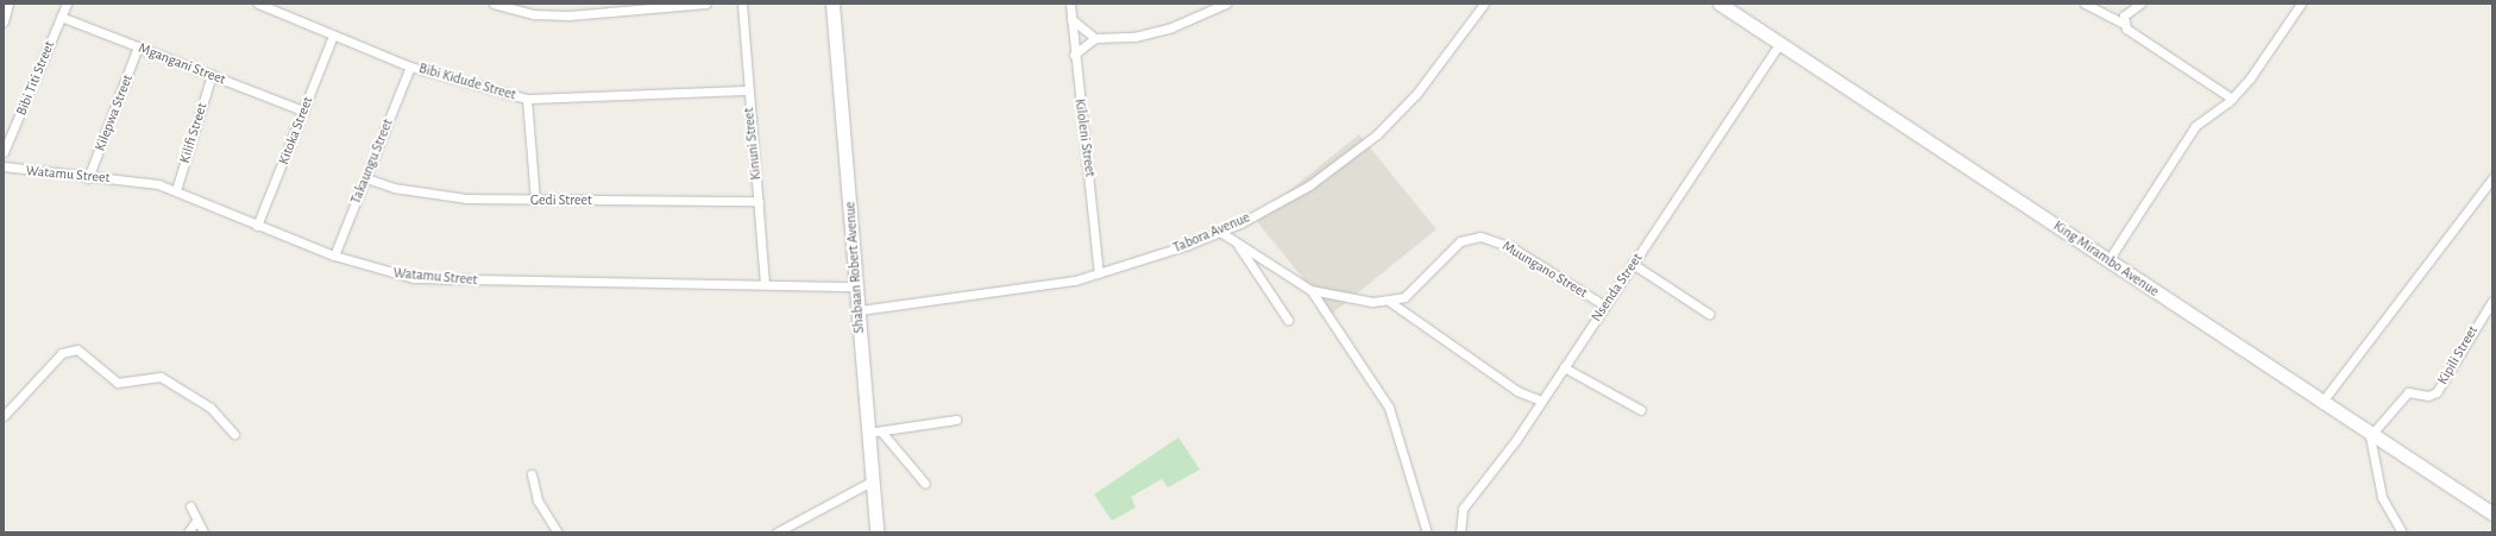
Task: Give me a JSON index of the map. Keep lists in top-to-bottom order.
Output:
{
  "streets": {
    "main road": ["King Mirambo Avenue", "Shabaan Robert Avenue"],
    "street": [
      "Mgangani Street",
      "Bibi Titi Street",
      "Bibi Kidude Street",
      "Kilepwa Street",
      "Kitoka Street",
      "Kilifi Street",
      "Kiloleni Street",
      "Kinuni Street",
      "Takaungu Street",
      "Watamu Street",
      "Gedi Street",
      "Tabora Avenue",
      "Muungano Street",
      "Nsenda Street",
      "Kipili Street"
    ]
  },
  "crossings": [
    ["Mgangani Street", "Bibi Titi Street"],
    ["Mgangani Street", "Kilepwa Street"],
    ["Mgangani Street", "Kitoka Street"],
    ["Mgangani Street", "Kilifi Street"],
    ["Bibi Kidude Street", "Kitoka Street"],
    ["Bibi Kidude Street", "Kinuni Street"],
    ["Bibi Kidude Street", "Takaungu Street"],
    ["Kilepwa Street", "Watamu Street"],
    ["Kitoka Street", "Watamu Street"],
    ["Kilifi Street", "Watamu Street"],
    ["Kiloleni Street", "Tabora Avenue"],
    ["Kinuni Street", "Watamu Street"],
    ["Kinuni Street", "Gedi Street"],
    ["Takaungu Street", "Watamu Street"],
    ["Takaungu Street", "Gedi Street"],
    ["Watamu Street", "Shabaan Robert Avenue"],
    ["Tabora Avenue", "Shabaan Robert Avenue"],
    ["Tabora Avenue", "Muungano Street"],
    ["King Mirambo Avenue", "Nsenda Street"],
    ["King Mirambo Avenue", "Kipili Street"],
    ["Muungano Street", "Nsenda Street"]
  ]
}
